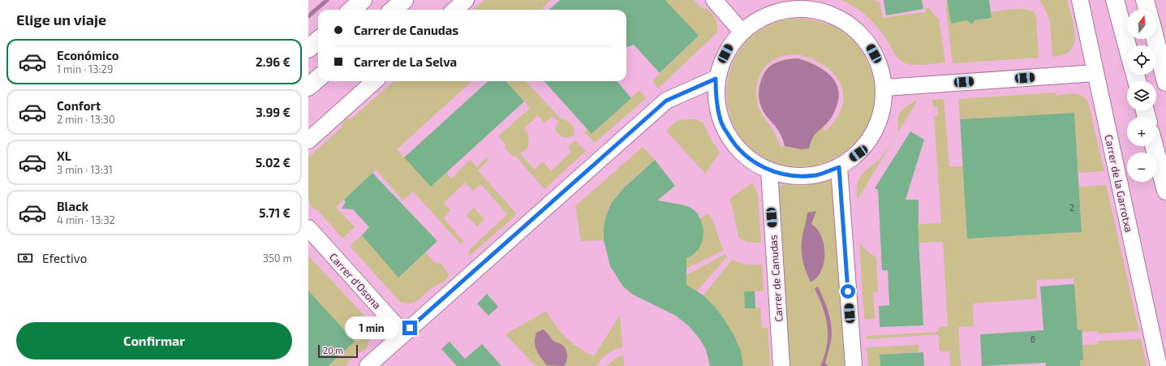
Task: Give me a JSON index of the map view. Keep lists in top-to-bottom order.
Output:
{
  "streets": {
    "street": ["Carrer de la Garrotxa", "Carrer de Canudas", "Carrer d'Osona"]
  },
  "house_numbers": ["2", "6"],
  "scale_bar": "20 m",
  "north": "top",
  "page": {
    "heading": "Elige un viaje",
    "map_buttons": ["+", "−"],
    "banner": ["Carrer de Canudas", "Carrer de La Selva"],
    "list": [
      {
        "name": "Económico",
        "note": "1 min · 13:29",
        "value": "2.96 €"
      },
      {
        "name": "Confort",
        "note": "2 min · 13:30",
        "value": "3.99 €"
      },
      {
        "name": "XL",
        "note": "3 min · 13:31",
        "value": "5.02 €"
      },
      {
        "name": "Black",
        "note": "4 min · 13:32",
        "value": "5.71 €"
      }
    ],
    "pay": ["Efectivo", "350 m"],
    "buttons": "Confirmar",
    "bubble": "1 min",
    "scale": "20 m"
  }
}
